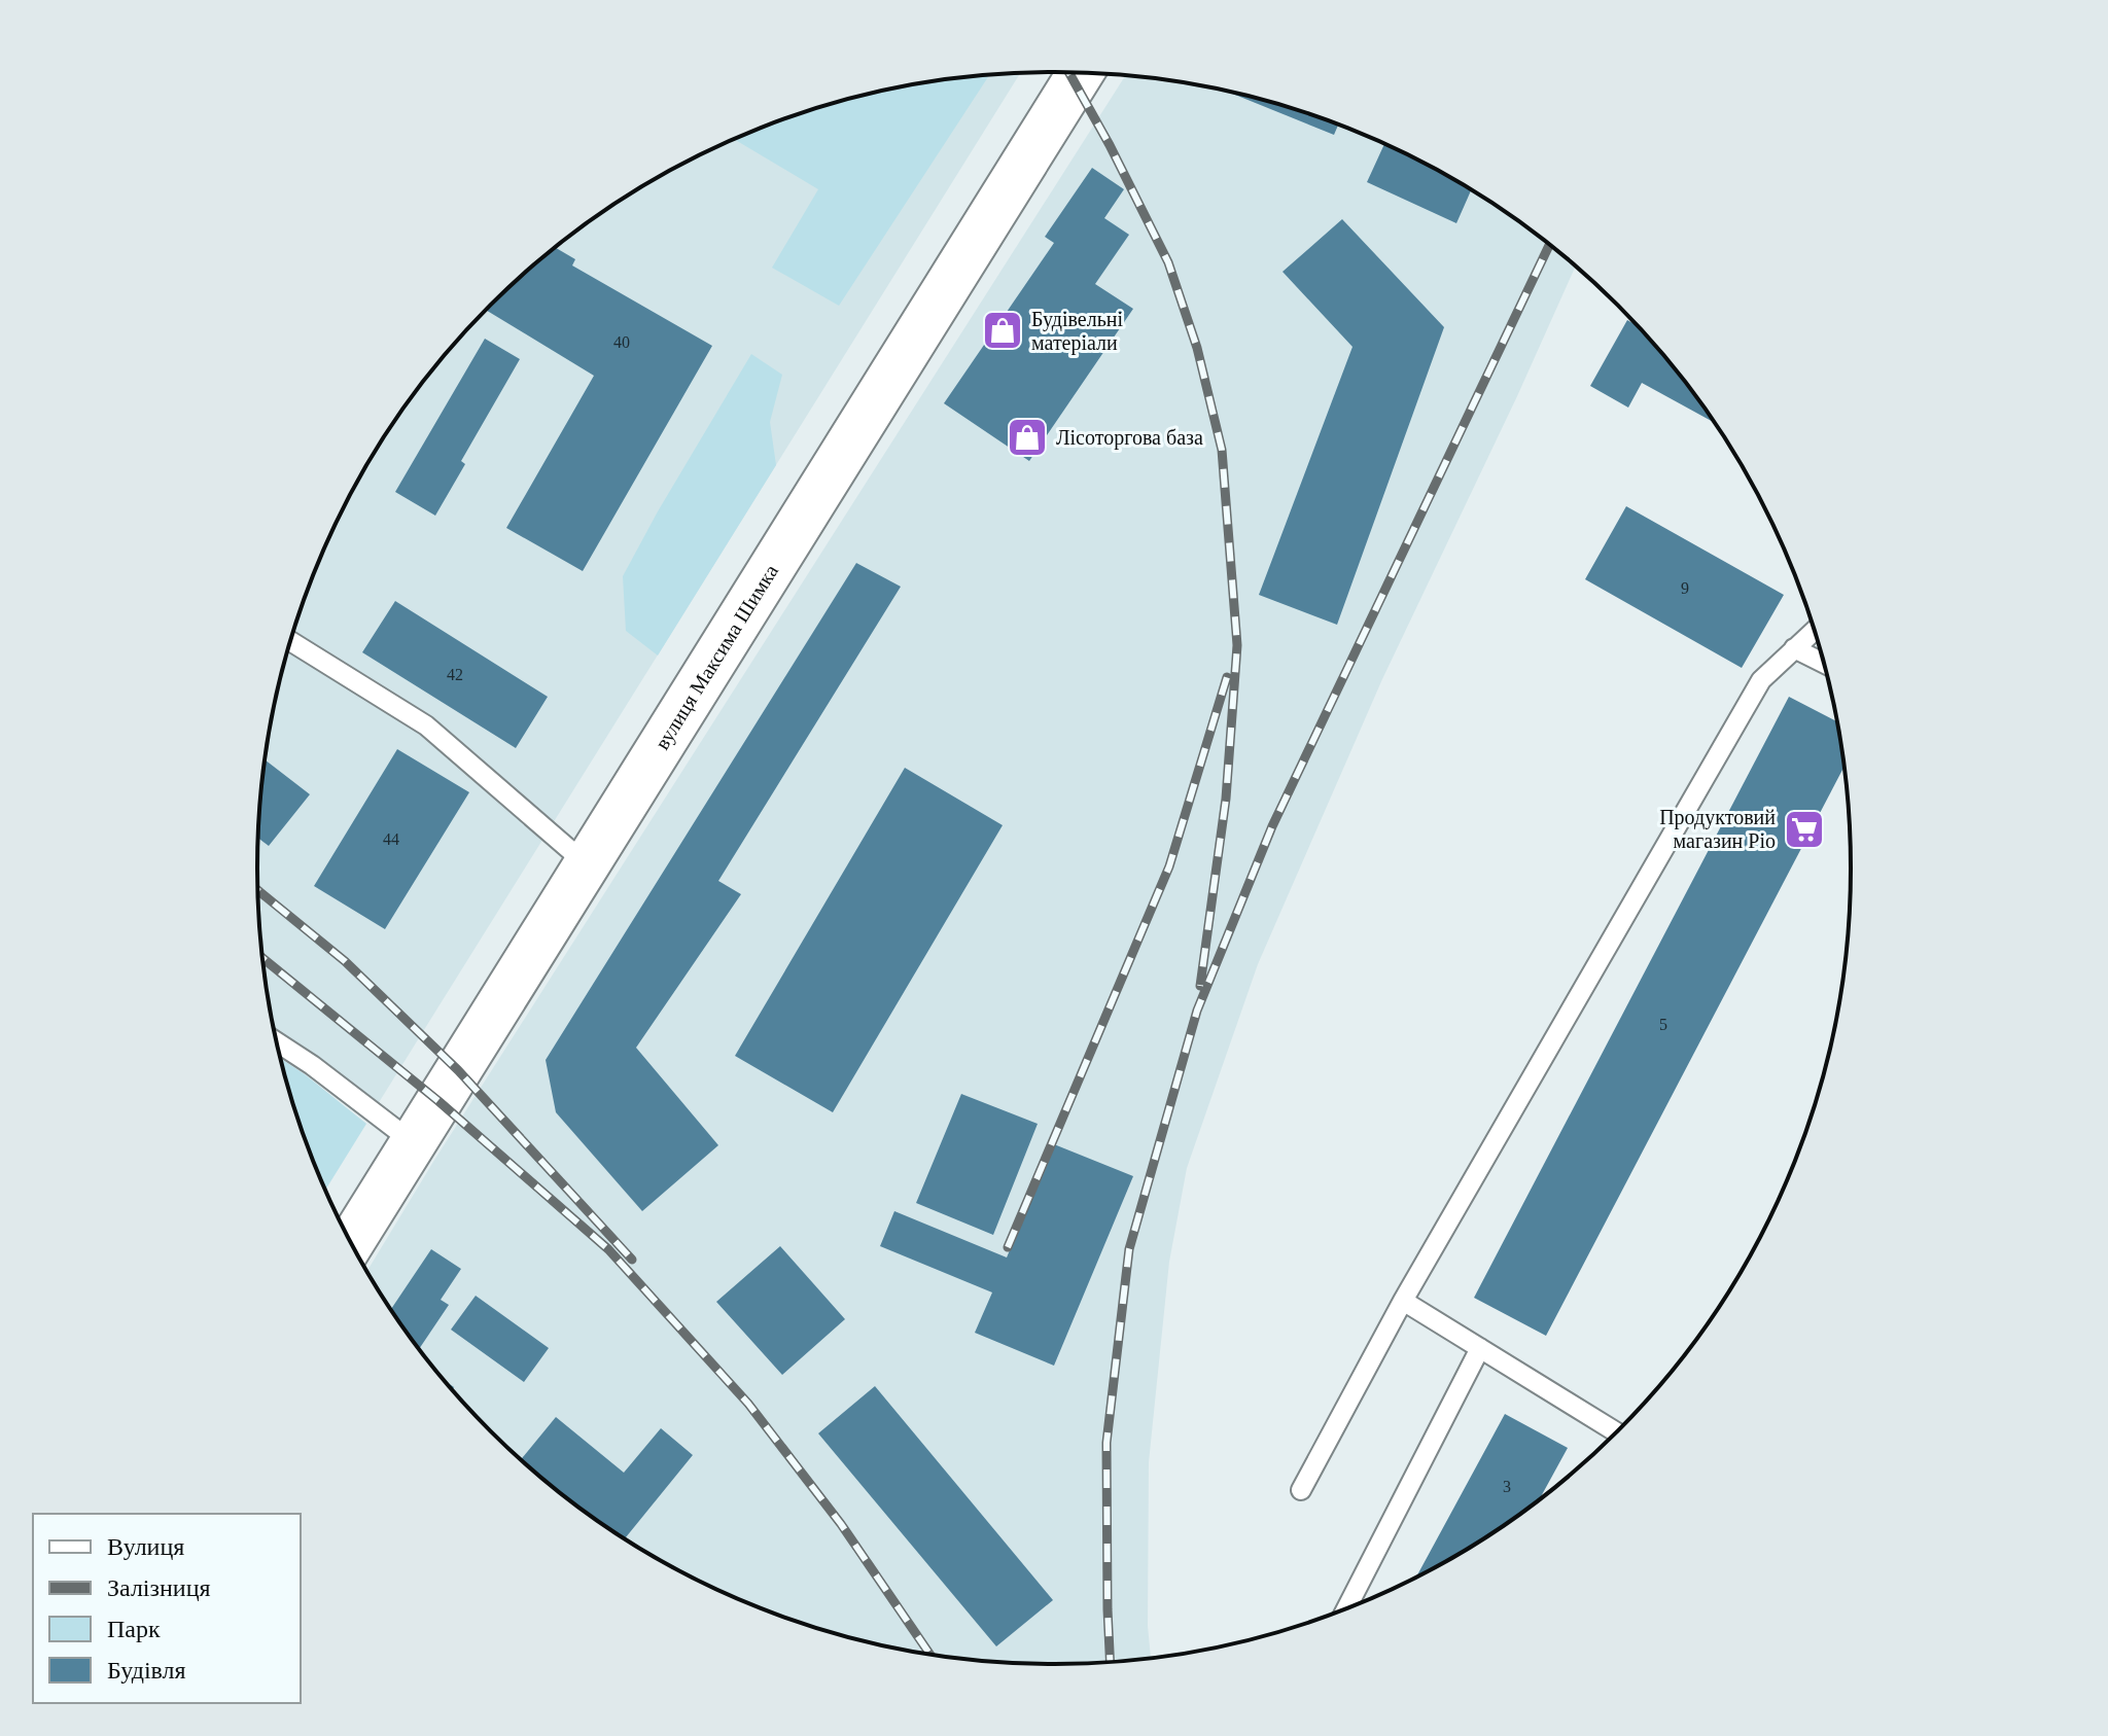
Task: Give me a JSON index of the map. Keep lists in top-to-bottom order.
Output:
{
  "streets": {
    "main road": ["вулиця Максима Шимка"]
  },
  "places": {
    "shop": ["Будівельні матеріали", "Лісоторгова база"],
    "supermarket": ["Продуктовий магазин Ріо"]
  },
  "house_numbers": [
    "40",
    "9",
    "42",
    "44",
    "5",
    "3"
  ],
  "legend": [
    "Вулиця",
    "Залізниця",
    "Парк",
    "Будівля"
  ]
}
